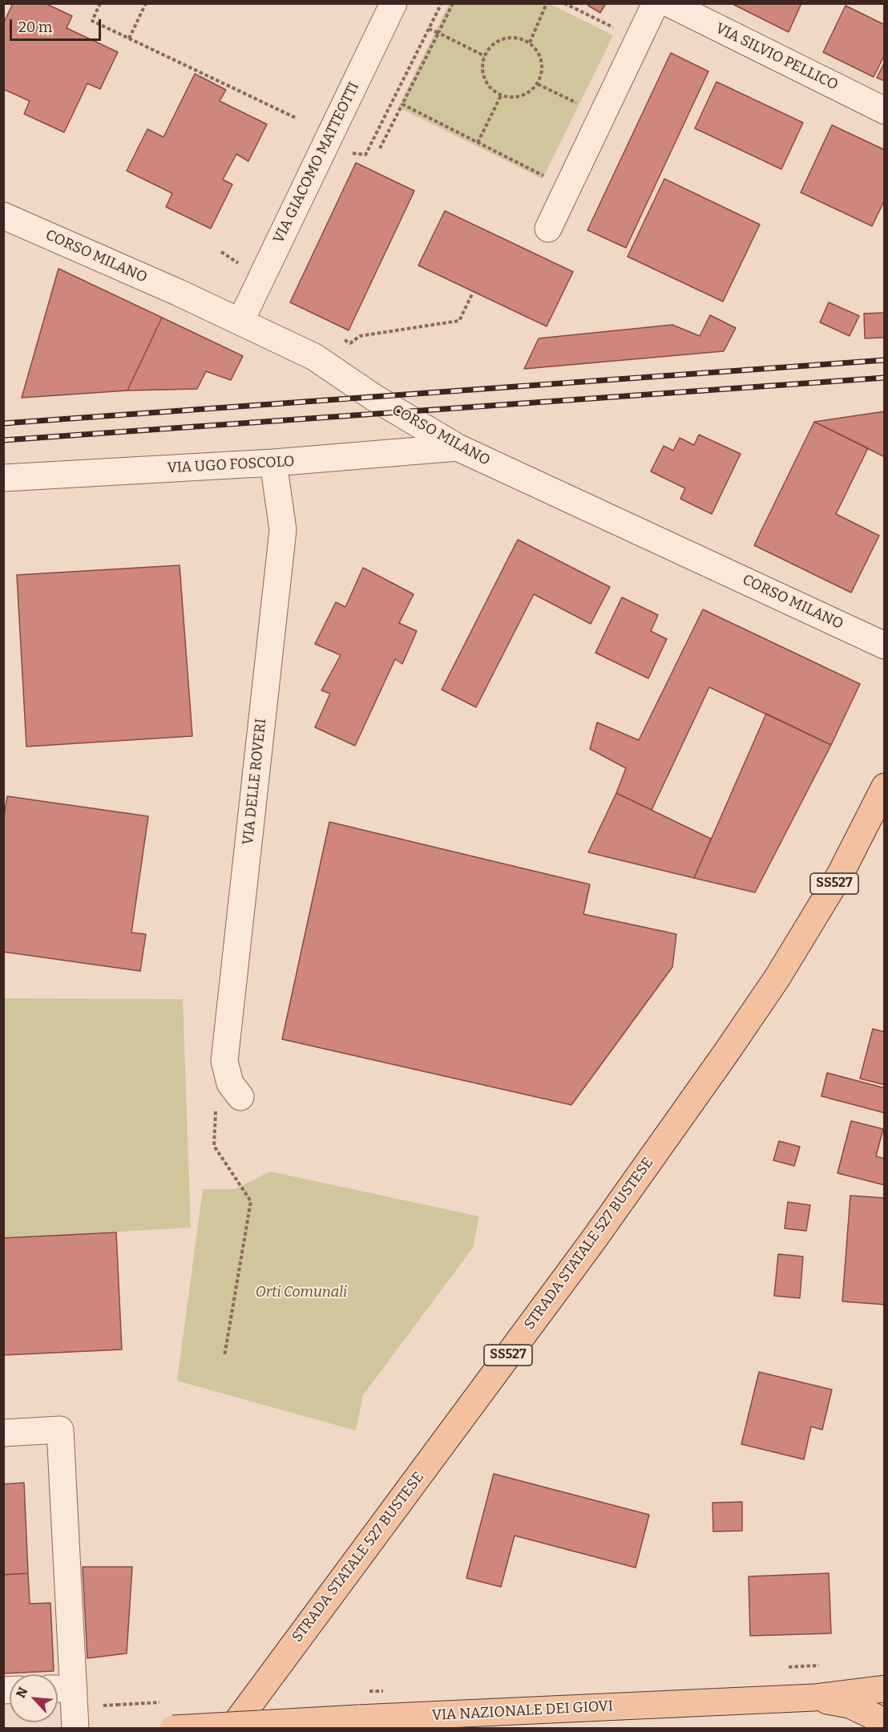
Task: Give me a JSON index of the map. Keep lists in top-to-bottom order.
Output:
{
  "streets": {
    "main road": ["SS527", "STRADA STATALE 527 BUSTESE", "VIA NAZIONALE DEI GIOVI"],
    "street": [
      "VIA SILVIO PELLICO",
      "VIA GIACOMO MATTEOTTI",
      "CORSO MILANO",
      "VIA UGO FOSCOLO",
      "VIA DELLE ROVERI"
    ]
  },
  "crossings": [
    ["VIA GIACOMO MATTEOTTI", "CORSO MILANO"],
    ["CORSO MILANO", "VIA UGO FOSCOLO"],
    ["VIA UGO FOSCOLO", "VIA DELLE ROVERI"]
  ],
  "parks": ["Orti Comunali"],
  "scale_bar": "20 m",
  "north": "top left"
}
